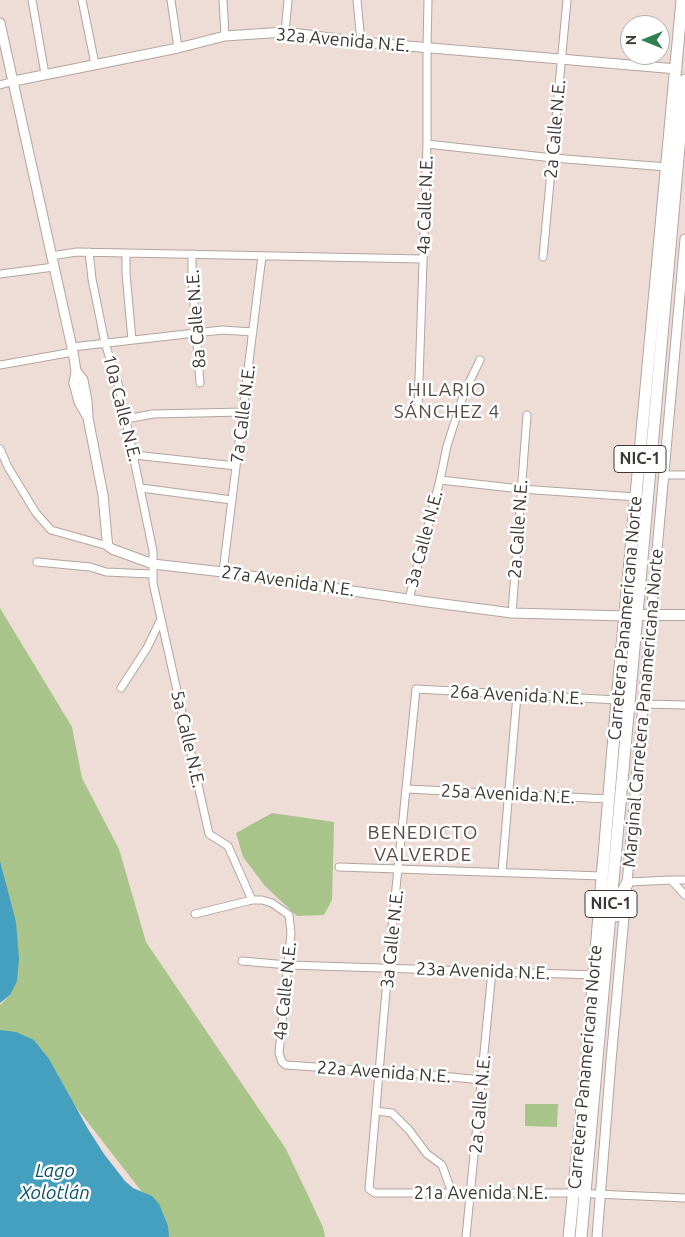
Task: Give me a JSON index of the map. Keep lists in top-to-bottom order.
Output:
{
  "streets": {
    "highway": ["NIC-1", "Carretera Panamericana Norte"],
    "street": [
      "32a Avenida N.E.",
      "2a Calle N.E.",
      "4a Calle N.E.",
      "8a Calle N.E.",
      "10a Calle N.E.",
      "7a Calle N.E.",
      "3a Calle N.E.",
      "27a Avenida N.E.",
      "26a Avenida N.E.",
      "Marginal Carretera Panamericana Norte",
      "5a Calle N.E.",
      "25a Avenida N.E.",
      "23a Avenida N.E.",
      "22a Avenida N.E.",
      "21a Avenida N.E."
    ]
  },
  "crossings": [
    ["32a Avenida N.E.", "2a Calle N.E."],
    ["32a Avenida N.E.", "4a Calle N.E."],
    ["32a Avenida N.E.", "Carretera Panamericana Norte"],
    ["2a Calle N.E.", "27a Avenida N.E."],
    ["2a Calle N.E.", "23a Avenida N.E."],
    ["2a Calle N.E.", "22a Avenida N.E."],
    ["2a Calle N.E.", "21a Avenida N.E."],
    ["4a Calle N.E.", "5a Calle N.E."],
    ["4a Calle N.E.", "23a Avenida N.E."],
    ["4a Calle N.E.", "22a Avenida N.E."],
    ["10a Calle N.E.", "27a Avenida N.E."],
    ["10a Calle N.E.", "5a Calle N.E."],
    ["7a Calle N.E.", "27a Avenida N.E."],
    ["3a Calle N.E.", "27a Avenida N.E."],
    ["3a Calle N.E.", "26a Avenida N.E."],
    ["3a Calle N.E.", "25a Avenida N.E."],
    ["3a Calle N.E.", "23a Avenida N.E."],
    ["3a Calle N.E.", "22a Avenida N.E."],
    ["3a Calle N.E.", "21a Avenida N.E."],
    ["27a Avenida N.E.", "Carretera Panamericana Norte"],
    ["27a Avenida N.E.", "5a Calle N.E."],
    ["Carretera Panamericana Norte", "26a Avenida N.E."],
    ["Carretera Panamericana Norte", "25a Avenida N.E."],
    ["Carretera Panamericana Norte", "23a Avenida N.E."],
    ["Carretera Panamericana Norte", "21a Avenida N.E."],
    ["Marginal Carretera Panamericana Norte", "21a Avenida N.E."]
  ],
  "districts": ["HILARIO SÁNCHEZ 4", "BENEDICTO VALVERDE"],
  "water": ["Lago Xolotlán"],
  "north": "left"
}
